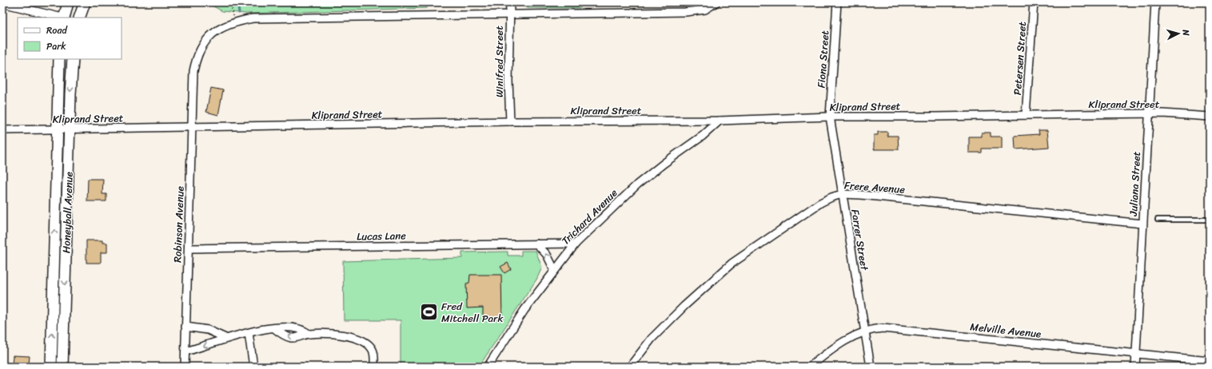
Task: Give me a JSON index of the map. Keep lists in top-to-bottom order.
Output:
{
  "streets": {
    "street": [
      "Petersen Street",
      "Fiona Street",
      "Winifred Street",
      "Kliprand Street",
      "Juliana Street",
      "Frere Avenue",
      "Honeyball Avenue",
      "Trichard Avenue",
      "Robinson Avenue",
      "Lucas Lane",
      "Farrer Street",
      "Melville Avenue"
    ]
  },
  "crossings": [
    ["Petersen Street", "Kliprand Street"],
    ["Fiona Street", "Kliprand Street"],
    ["Fiona Street", "Farrer Street"],
    ["Winifred Street", "Kliprand Street"],
    ["Winifred Street", "Robinson Avenue"],
    ["Kliprand Street", "Juliana Street"],
    ["Kliprand Street", "Honeyball Avenue"],
    ["Kliprand Street", "Trichard Avenue"],
    ["Kliprand Street", "Robinson Avenue"],
    ["Kliprand Street", "Farrer Street"],
    ["Juliana Street", "Frere Avenue"],
    ["Juliana Street", "Melville Avenue"],
    ["Frere Avenue", "Farrer Street"],
    ["Trichard Avenue", "Lucas Lane"],
    ["Robinson Avenue", "Lucas Lane"],
    ["Farrer Street", "Melville Avenue"]
  ],
  "places": {
    "sports": ["Fred Mitchell Park"]
  },
  "legend": ["Road", "Park"],
  "north": "right"
}
